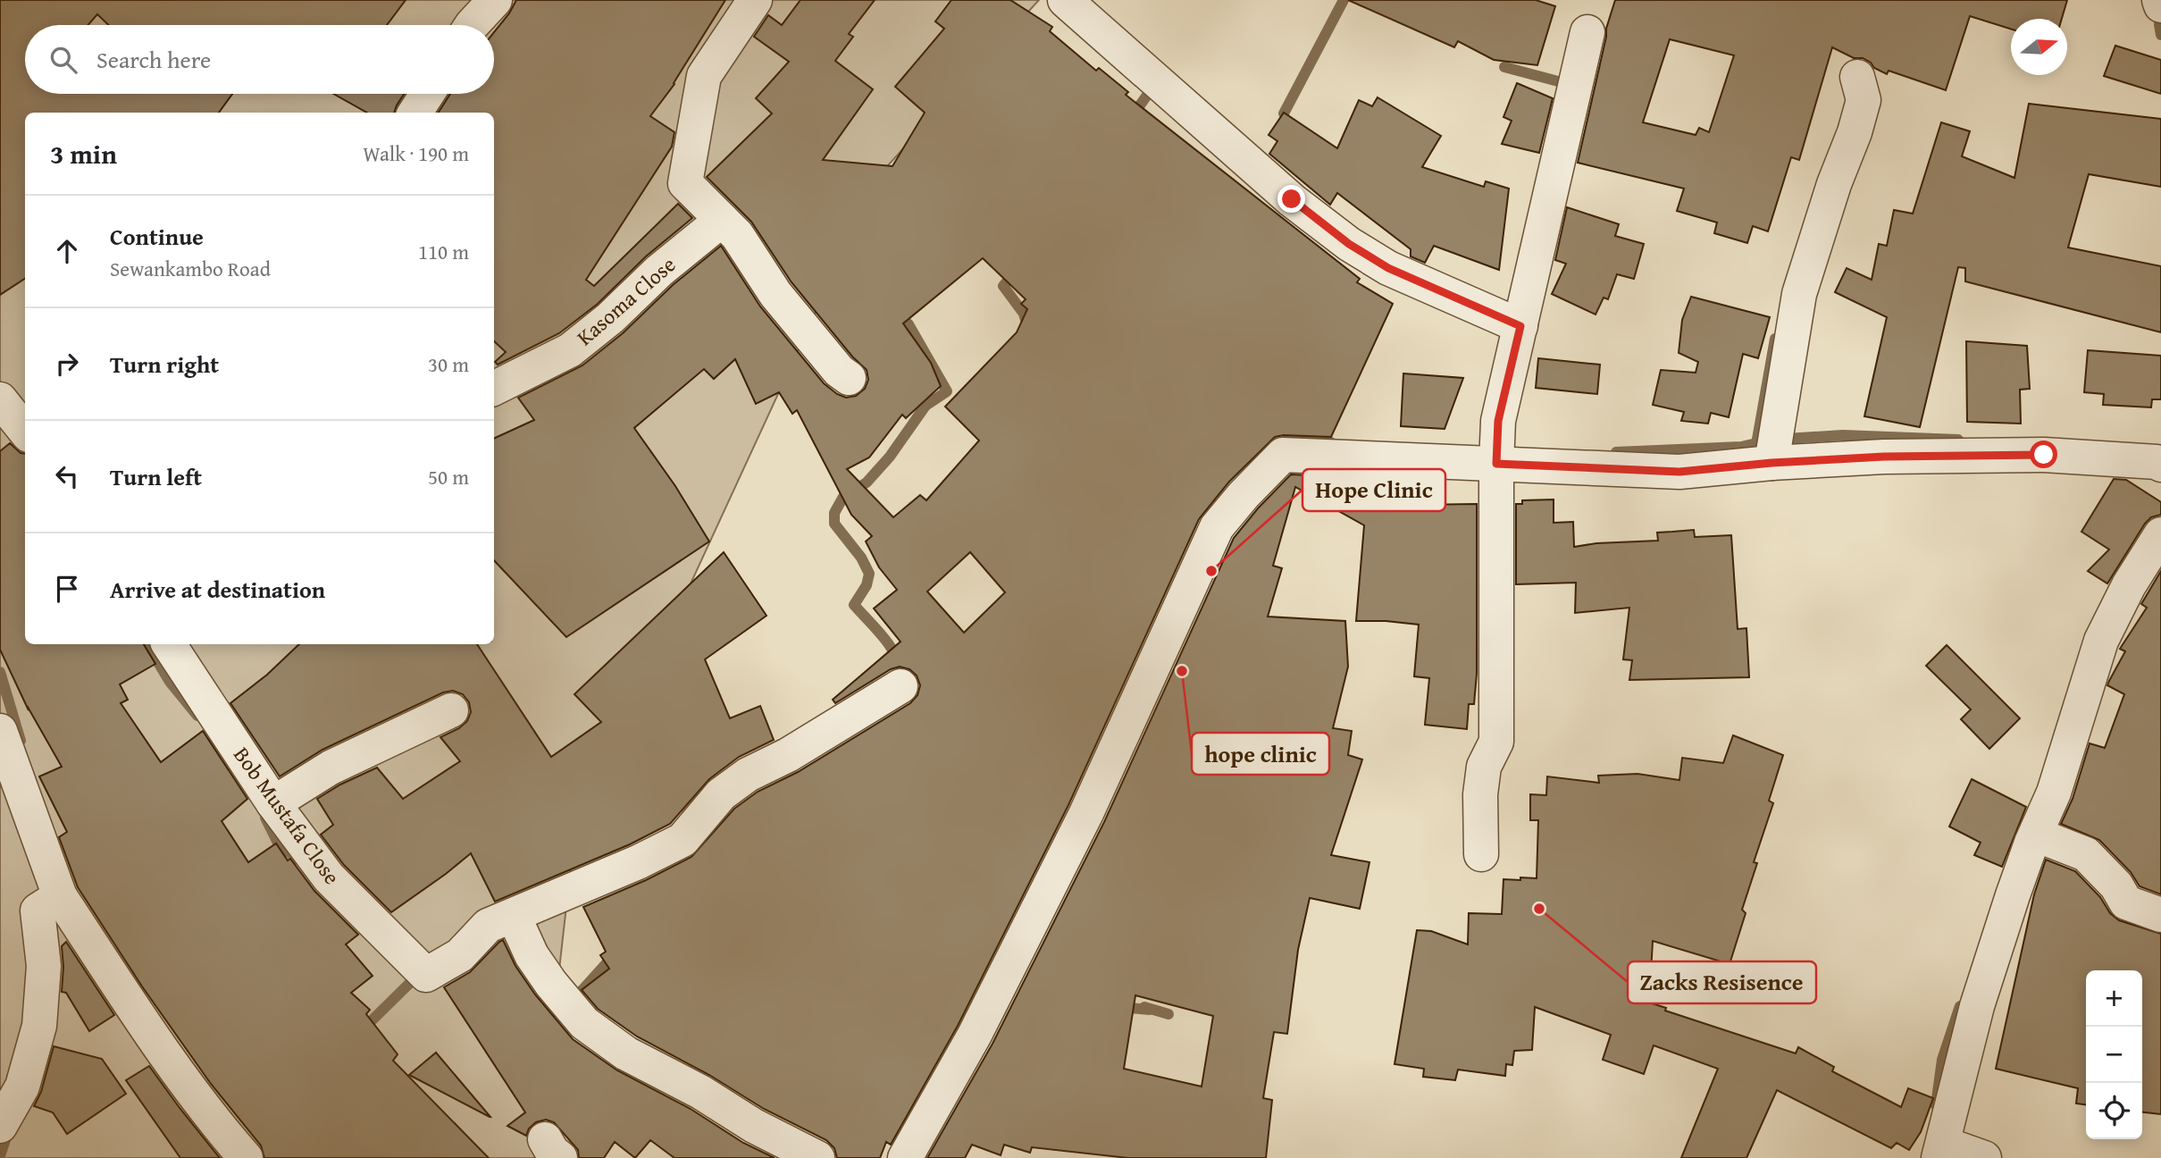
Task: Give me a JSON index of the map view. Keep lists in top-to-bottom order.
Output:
{
  "streets": {
    "street": ["Kasoma Close", "Bob Mustafa Close"]
  },
  "places": ["Hope Clinic", "hope clinic", "Zacks Resisence"],
  "north": "right",
  "page": {
    "search": "Search here",
    "heading": ["3 min", "Walk · 190 m"],
    "list": [
      ["Continue", "Sewankambo Road", "110 m"],
      ["Turn right", "30 m"],
      ["Turn left", "50 m"],
      "Arrive at destination"
    ],
    "map_buttons": ["+", "−"]
  }
}
